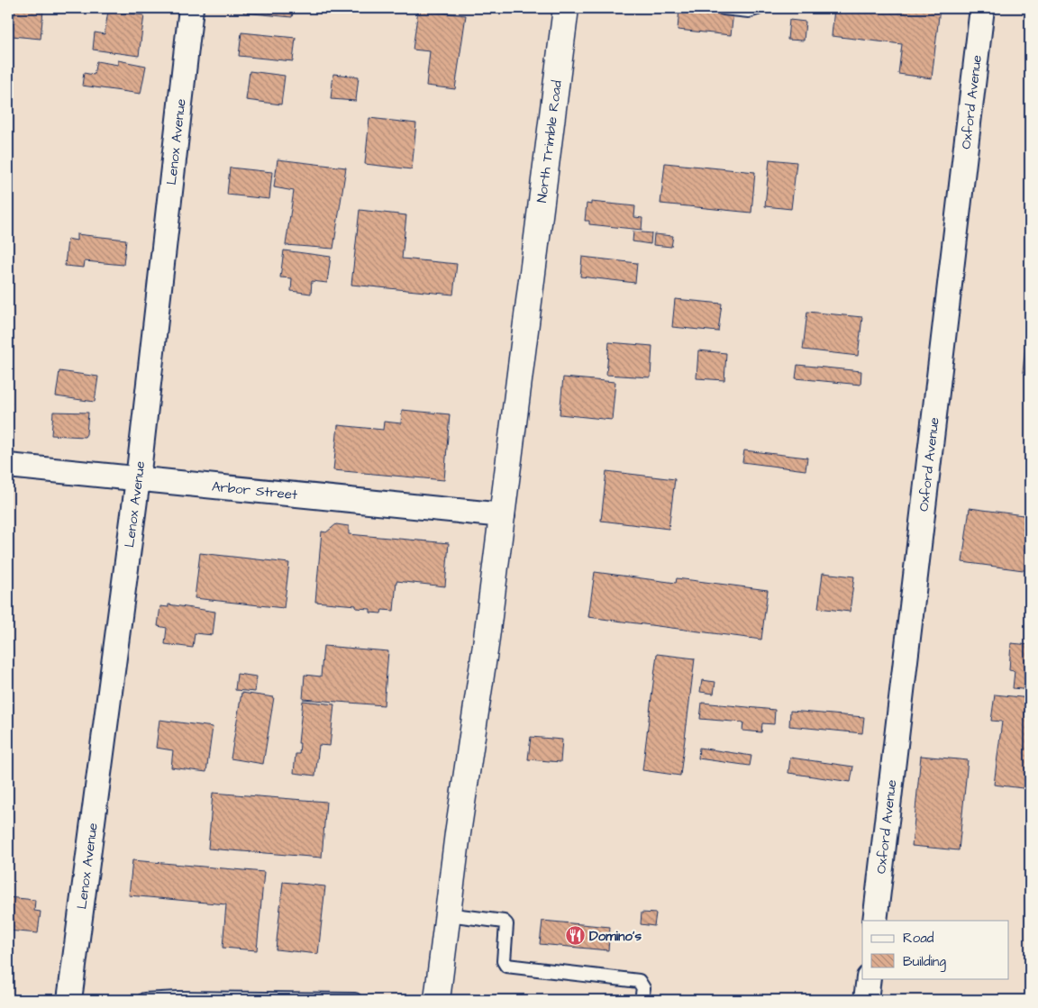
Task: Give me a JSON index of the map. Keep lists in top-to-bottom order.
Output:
{
  "streets": {
    "main road": ["North Trimble Road"],
    "street": ["Oxford Avenue", "Lenox Avenue", "Arbor Street"]
  },
  "crossings": [
    ["North Trimble Road", "Arbor Street"],
    ["Lenox Avenue", "Arbor Street"]
  ],
  "places": {
    "restaurant": ["Domino's"]
  },
  "legend": ["Road", "Building"]
}
